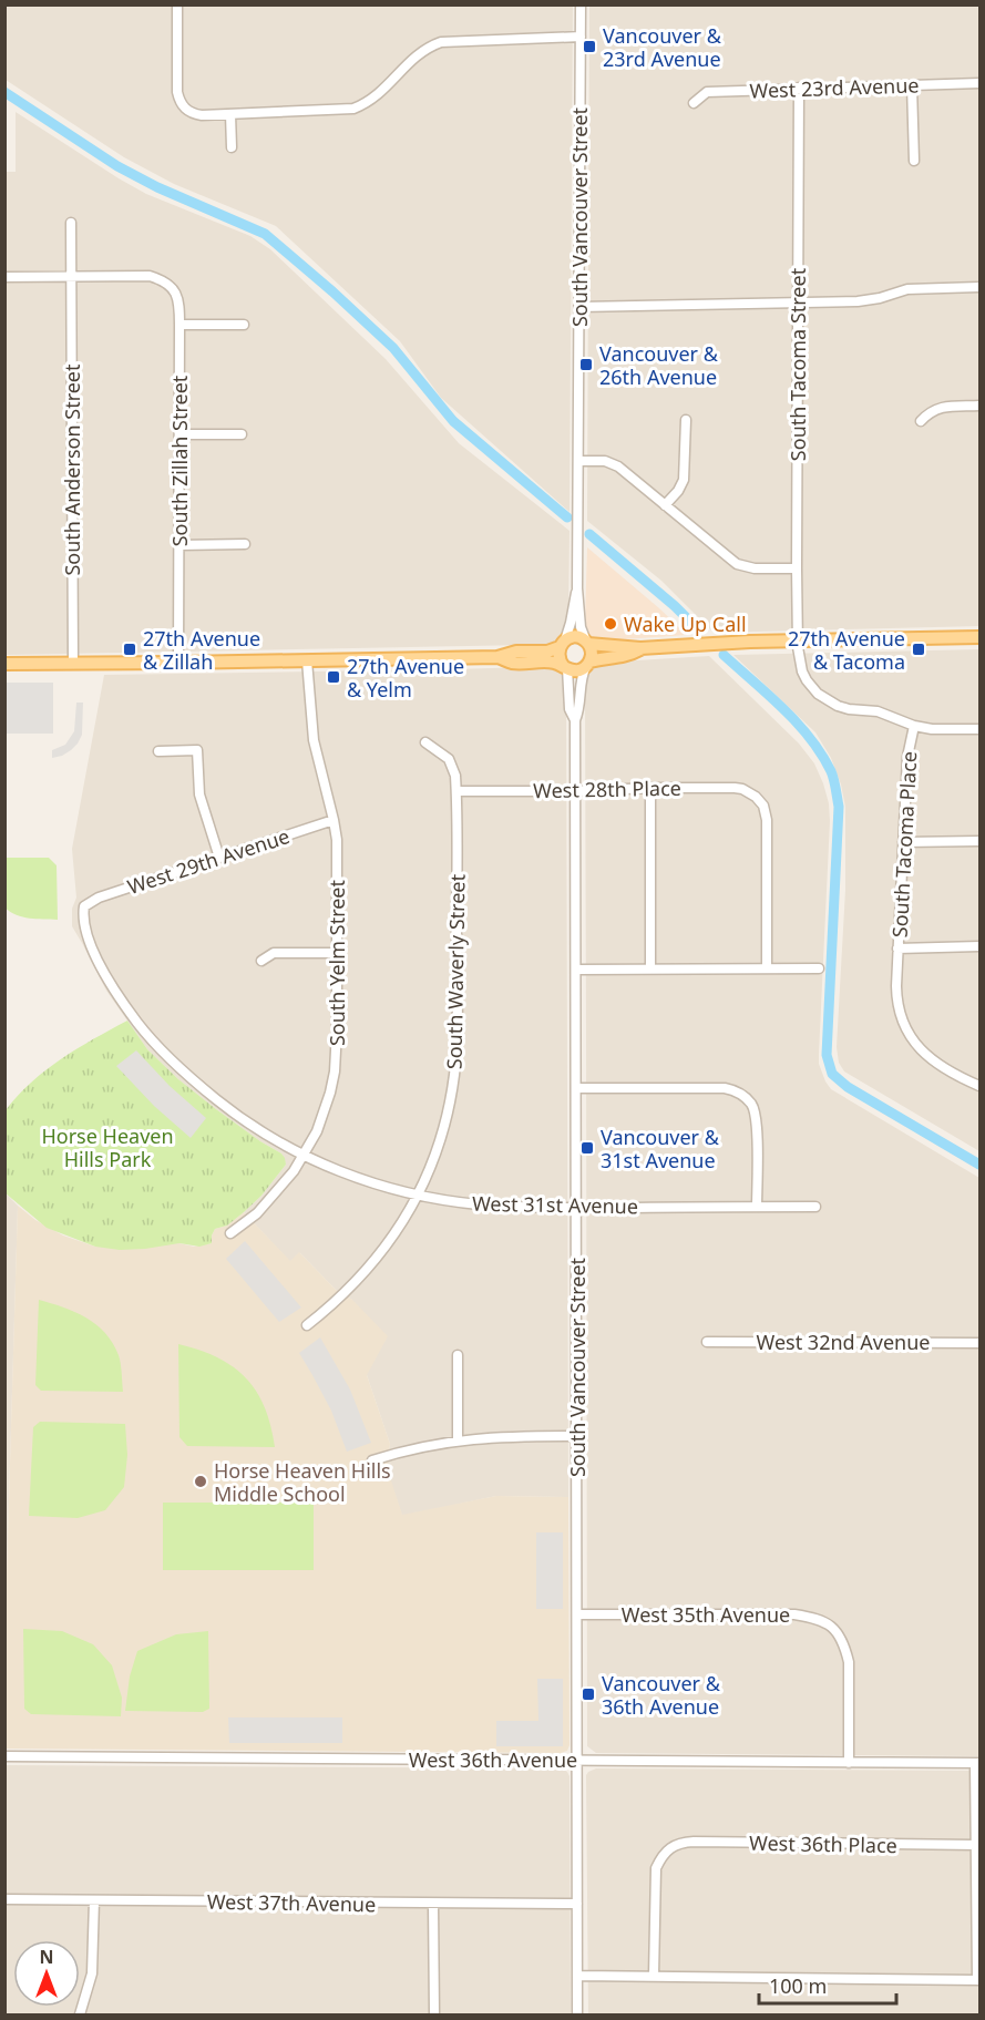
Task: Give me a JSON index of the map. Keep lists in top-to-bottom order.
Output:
{
  "streets": {
    "street": [
      "West 23rd Avenue",
      "South Vancouver Street",
      "South Tacoma Street",
      "South Zillah Street",
      "South Anderson Street",
      "West 28th Place",
      "South Tacoma Place",
      "West 29th Avenue",
      "South Yelm Street",
      "South Waverly Street",
      "West 31st Avenue",
      "West 32nd Avenue",
      "West 35th Avenue",
      "West 36th Avenue",
      "West 36th Place",
      "West 37th Avenue"
    ]
  },
  "crossings": [
    ["West 23rd Avenue", "South Tacoma Street"],
    ["South Vancouver Street", "West 28th Place"],
    ["South Vancouver Street", "West 31st Avenue"],
    ["South Vancouver Street", "West 35th Avenue"],
    ["South Vancouver Street", "West 36th Avenue"],
    ["South Vancouver Street", "West 37th Avenue"],
    ["South Tacoma Street", "South Tacoma Place"],
    ["South Zillah Street", "South Anderson Street"],
    ["West 28th Place", "South Waverly Street"],
    ["West 29th Avenue", "South Yelm Street"],
    ["West 29th Avenue", "West 31st Avenue"],
    ["South Yelm Street", "West 31st Avenue"],
    ["South Waverly Street", "West 31st Avenue"],
    ["West 35th Avenue", "West 36th Avenue"]
  ],
  "parks": ["Horse Heaven Hills Park"],
  "places": {
    "transit": [
      "Vancouver & 23rd Avenue",
      "Vancouver & 26th Avenue",
      "27th Avenue & Zillah",
      "27th Avenue & Tacoma",
      "27th Avenue & Yelm",
      "Vancouver & 31st Avenue",
      "Vancouver & 36th Avenue"
    ],
    "other": ["Wake Up Call", "Horse Heaven Hills Middle School"]
  },
  "scale_bar": "100 m",
  "north": "top"
}
